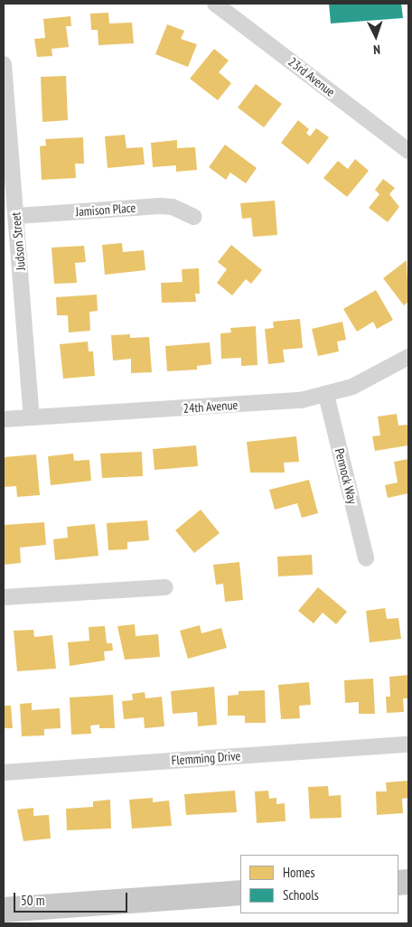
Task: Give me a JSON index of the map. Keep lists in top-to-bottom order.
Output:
{
  "streets": {
    "street": [
      "23rd Avenue",
      "Jamison Place",
      "Judson Street",
      "24th Avenue",
      "Pennock Way",
      "Flemming Drive"
    ]
  },
  "crossings": [
    ["Jamison Place", "Judson Street"],
    ["Judson Street", "24th Avenue"],
    ["24th Avenue", "Pennock Way"]
  ],
  "legend": ["Homes", "Schools"],
  "scale_bar": "50 m",
  "north": "bottom"
}
